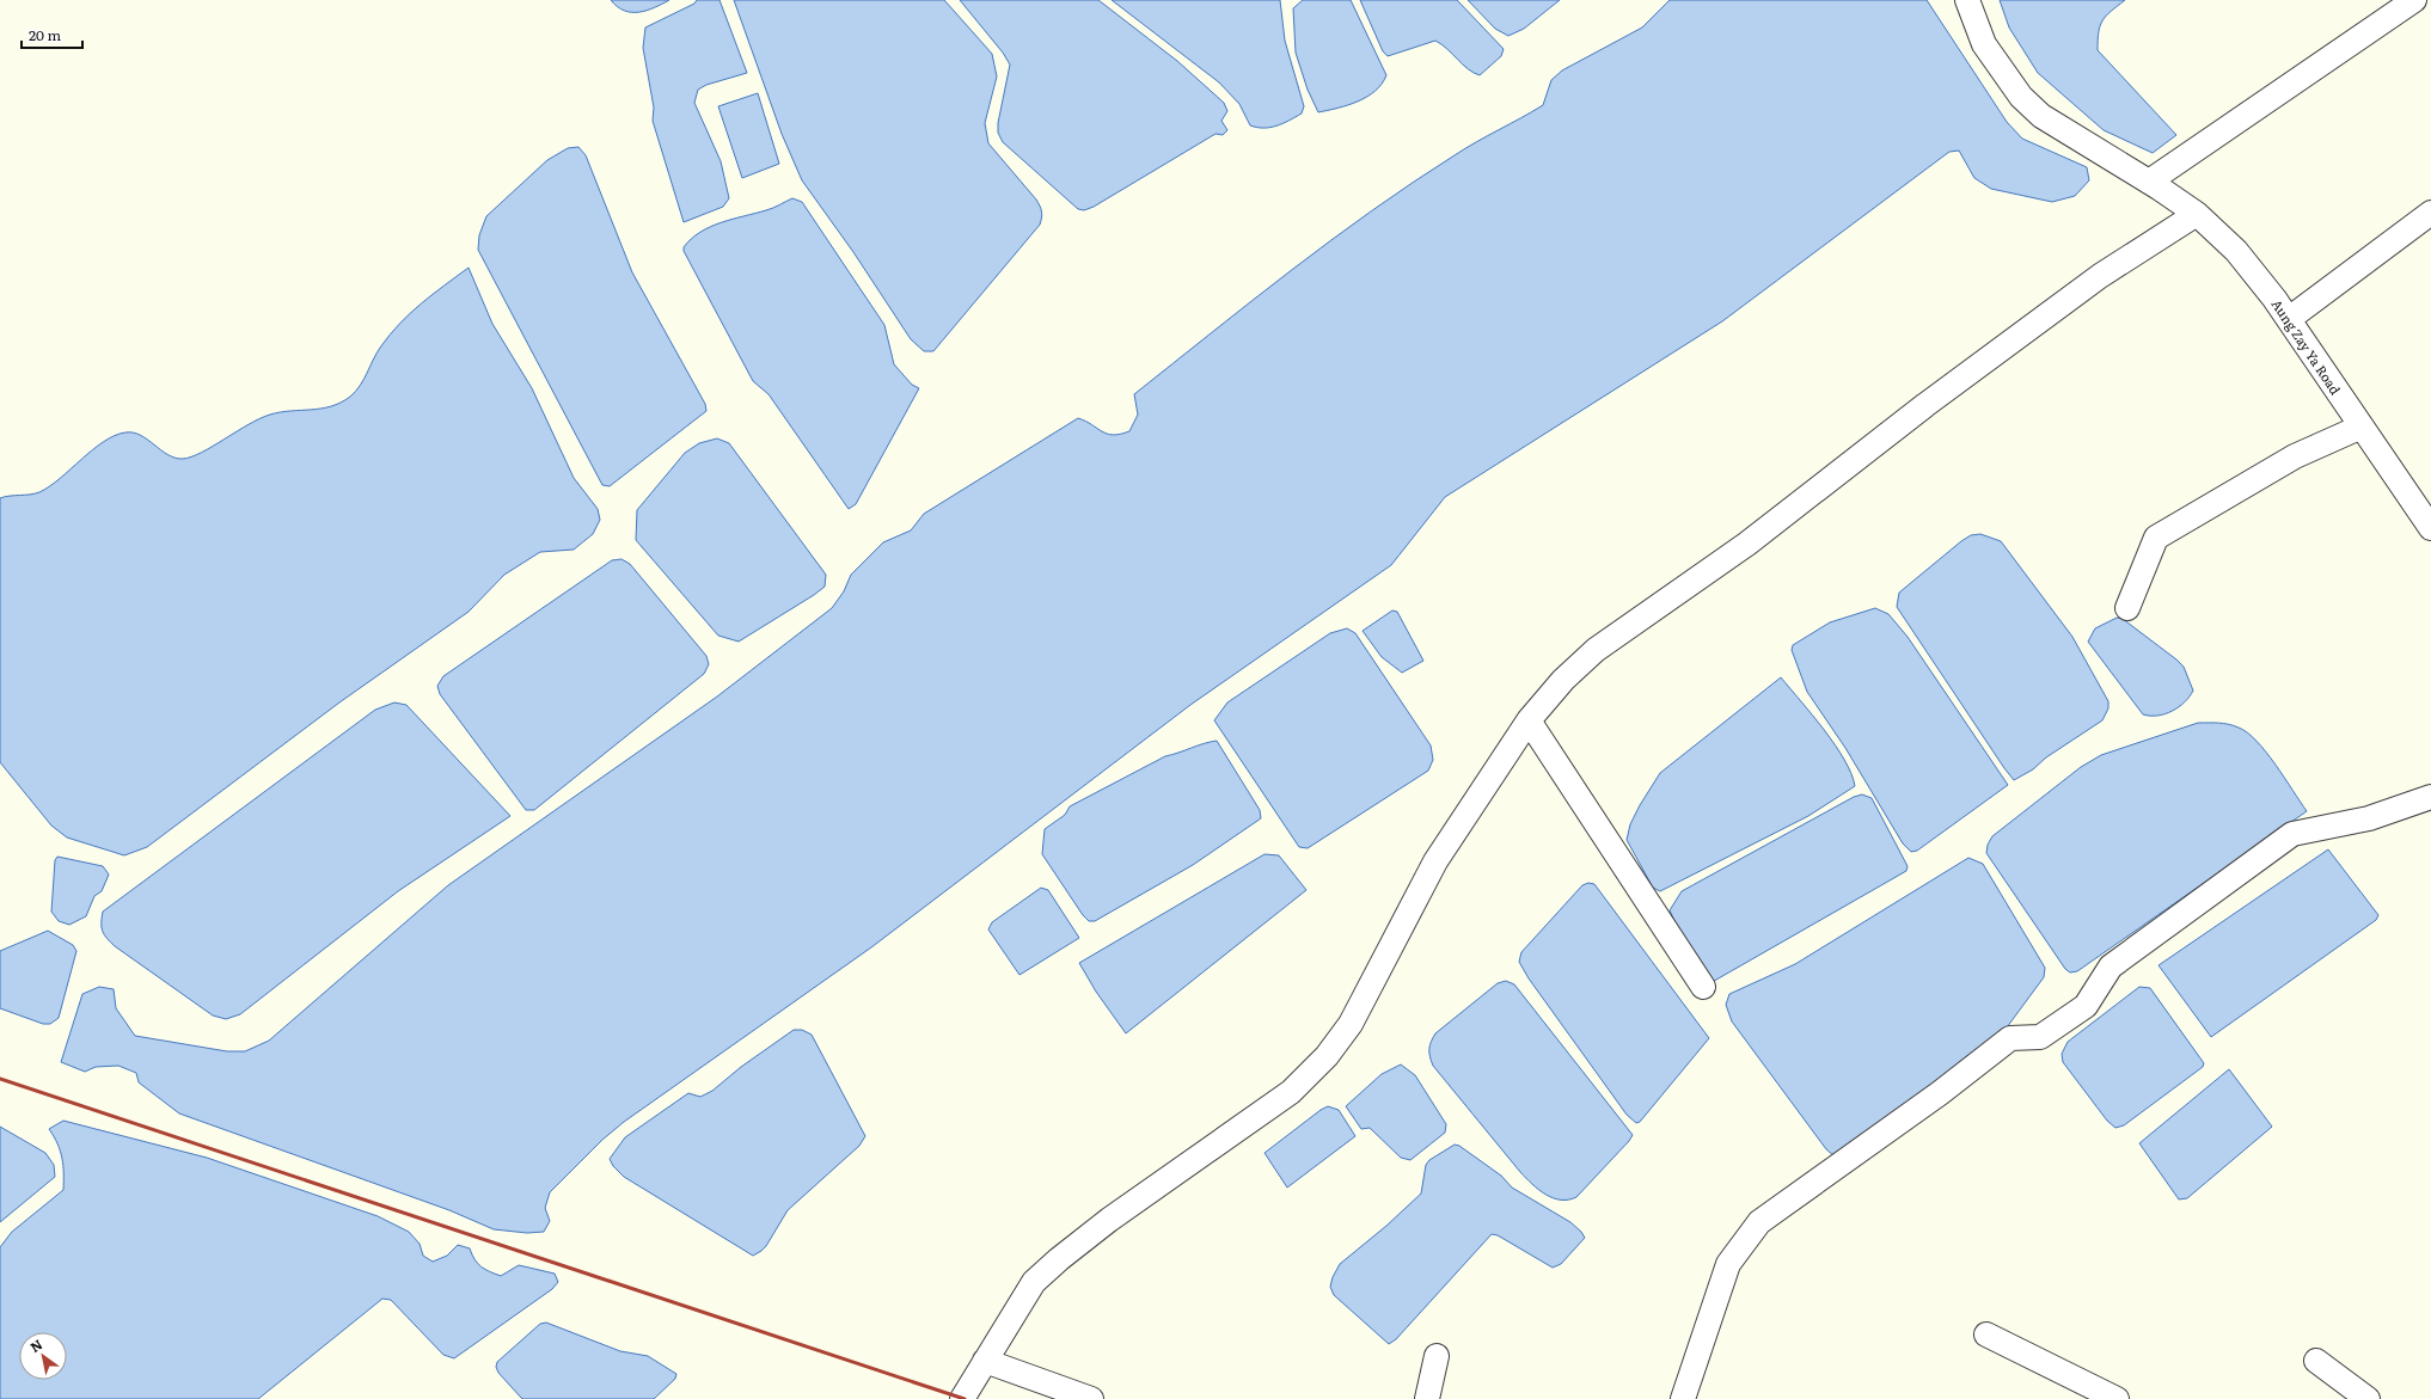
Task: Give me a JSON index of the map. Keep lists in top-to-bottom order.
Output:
{
  "streets": {
    "street": ["Aung Zay Ya Road"]
  },
  "scale_bar": "20 m",
  "north": "top left"
}
